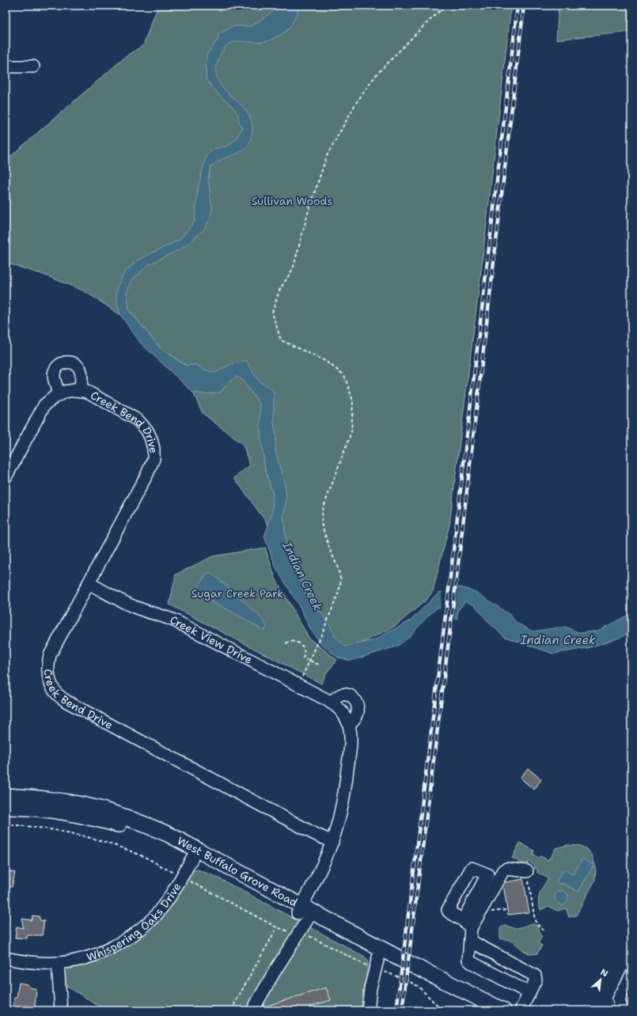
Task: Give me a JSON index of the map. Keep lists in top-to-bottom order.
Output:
{
  "streets": {
    "main road": ["West Buffalo Grove Road"],
    "street": ["Creek Bend Drive", "Creek View Drive", "Whispering Oaks Drive"]
  },
  "crossings": [
    ["Creek Bend Drive", "Creek View Drive"],
    ["Creek View Drive", "West Buffalo Grove Road"],
    ["West Buffalo Grove Road", "Whispering Oaks Drive"]
  ],
  "water": ["Indian Creek"],
  "parks": ["Sullivan Woods", "Sugar Creek Park"],
  "north": "top right"
}
